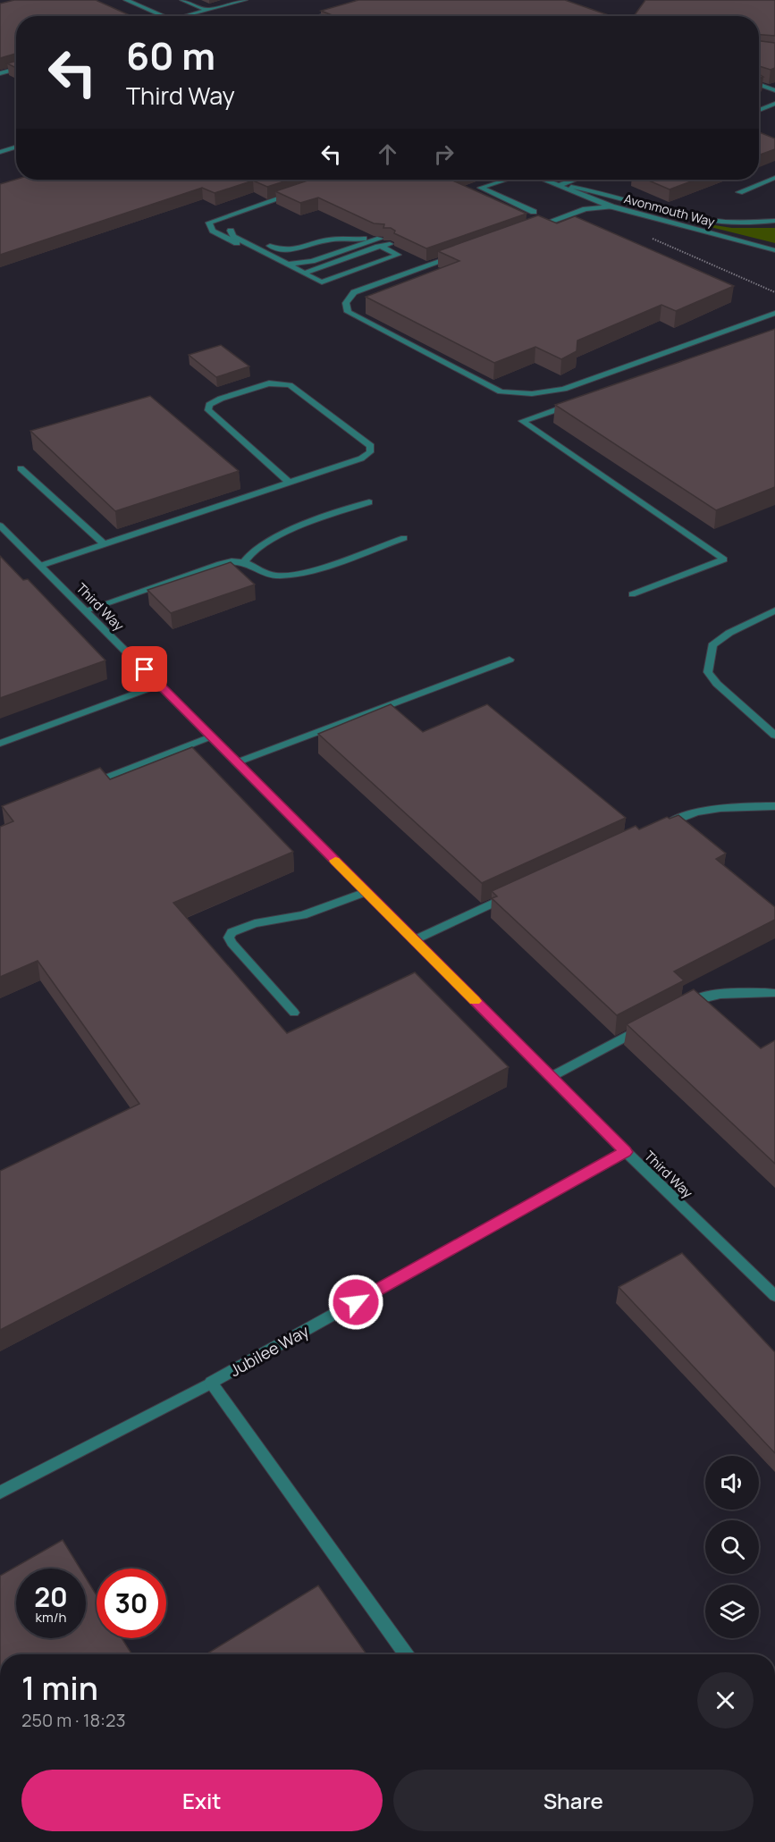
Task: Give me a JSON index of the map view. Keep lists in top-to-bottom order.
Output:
{
  "streets": {
    "street": ["Avonmouth Way", "Third Way", "Jubilee Way"]
  },
  "crossings": [
    ["Third Way", "Jubilee Way"]
  ],
  "page": {
    "turn": ["60 m", "Third Way"],
    "speed": "20 km/h",
    "limit": "30",
    "heading": ["1 min", "250 m · 18:23"],
    "buttons": ["Exit", "Share"]
  }
}
